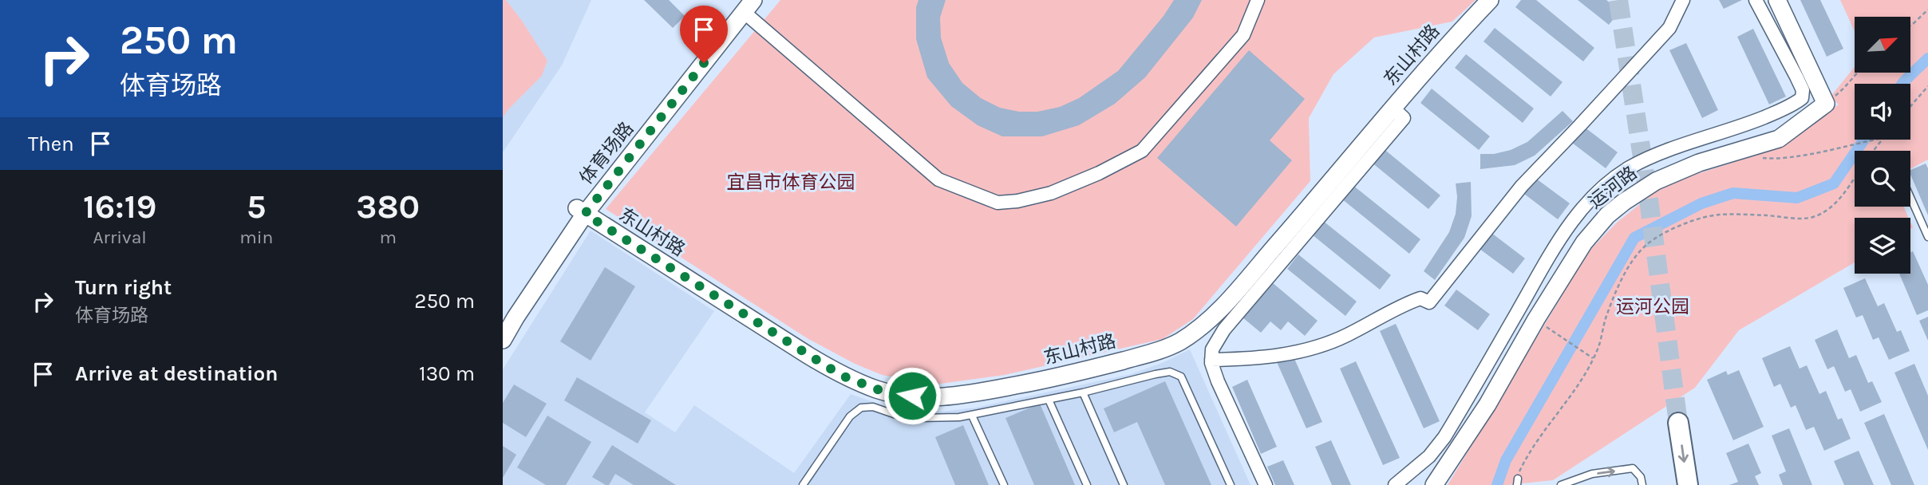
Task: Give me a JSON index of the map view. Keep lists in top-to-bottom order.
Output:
{
  "streets": {
    "street": ["东山村路", "体育场路", "运河路"]
  },
  "crossings": [
    ["东山村路", "体育场路"]
  ],
  "parks": ["宜昌市体育公园", "运河公园"],
  "north": "top right",
  "page": {
    "turn": ["250 m", "体育场路"],
    "then": "Then",
    "eta": [
      "16:19",
      "Arrival",
      "5",
      "min",
      "380",
      "m"
    ],
    "list": [
      {
        "name": "Turn right",
        "note": "体育场路",
        "value": "250 m"
      },
      {
        "name": "Arrive at destination",
        "value": "130 m"
      }
    ]
  }
}
